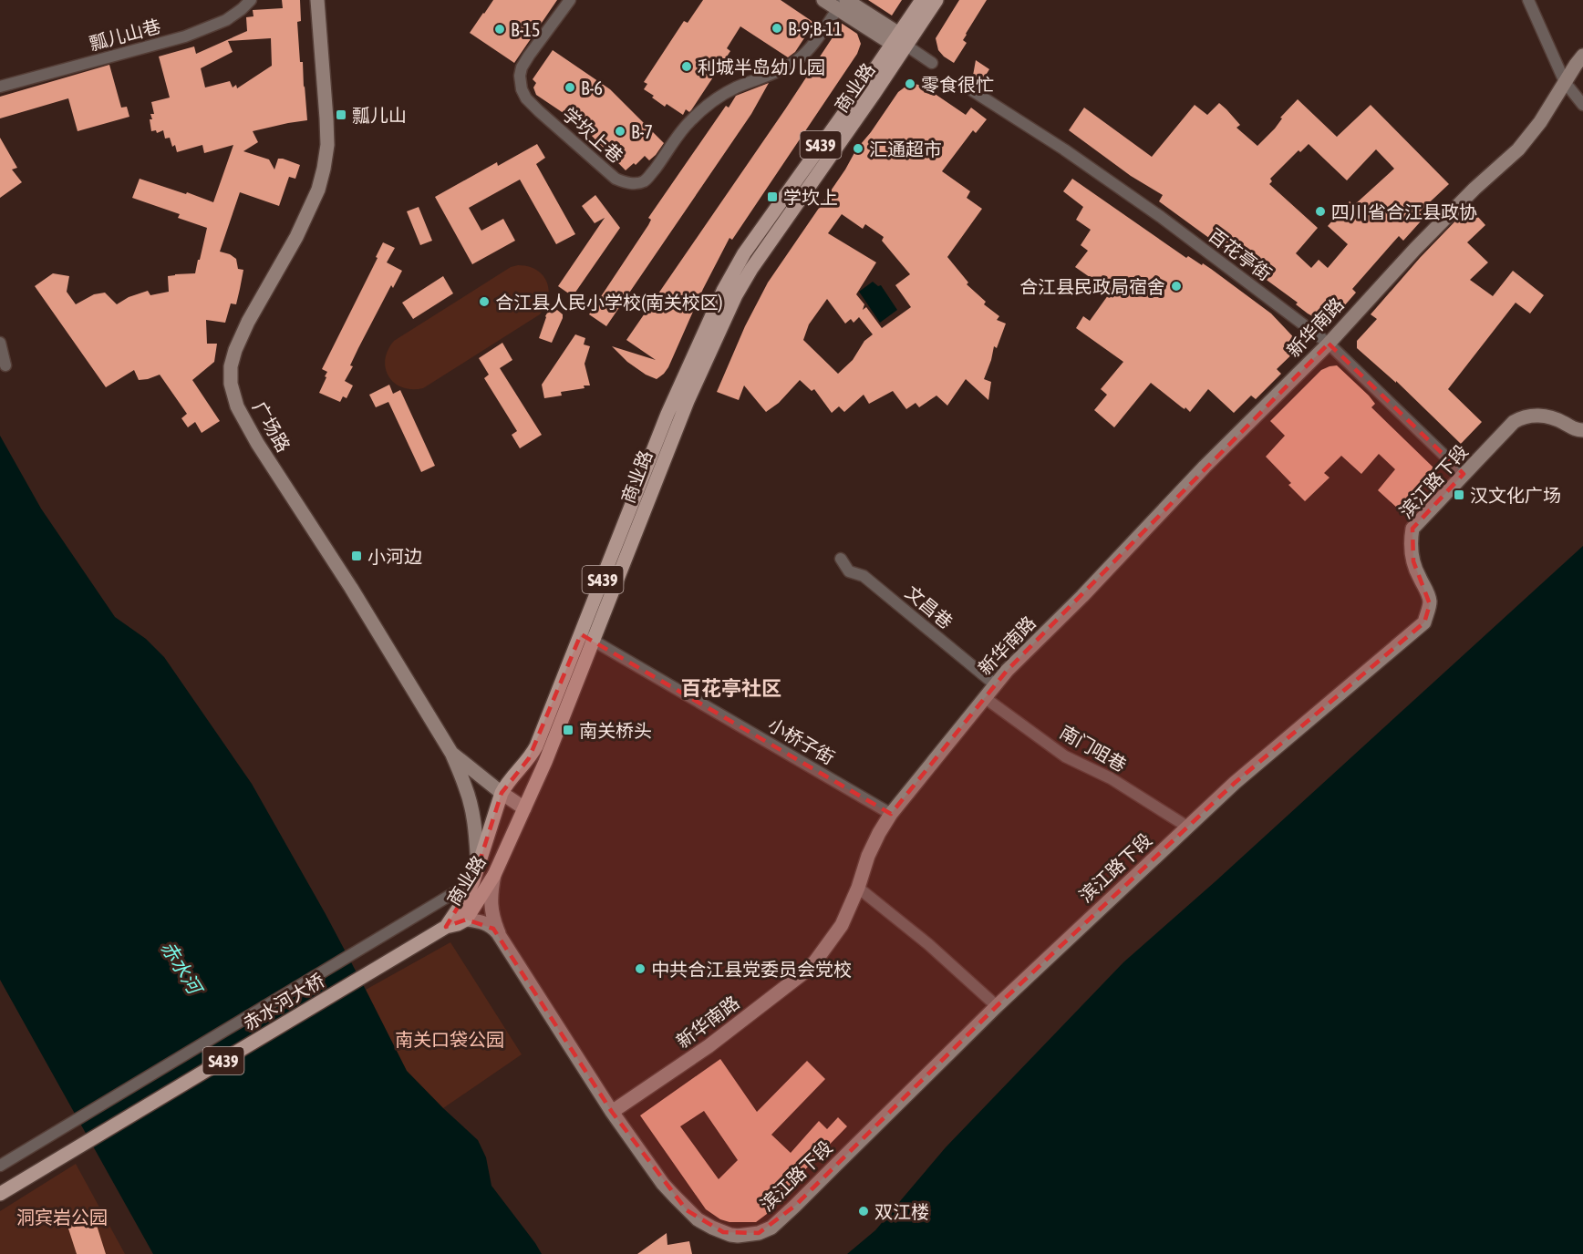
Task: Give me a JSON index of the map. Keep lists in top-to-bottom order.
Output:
{
  "streets": {
    "main road": [
      "商业路",
      "S439",
      "新华南路",
      "广场路",
      "滨江路下段",
      "赤水河大桥"
    ],
    "street": [
      "瓢儿山巷",
      "学坎上巷",
      "百花亭街",
      "文昌巷",
      "小桥子街",
      "南门咀巷"
    ]
  },
  "crossings": [
    ["商业路", "广场路"],
    ["商业路", "小桥子街"],
    ["商业路", "赤水河大桥"],
    ["百花亭街", "新华南路"],
    ["百花亭街", "滨江路下段"],
    ["新华南路", "滨江路下段"],
    ["新华南路", "文昌巷"],
    ["新华南路", "小桥子街"],
    ["新华南路", "南门咀巷"],
    ["滨江路下段", "南门咀巷"]
  ],
  "districts": ["百花亭社区"],
  "water": ["赤水河"],
  "parks": ["南关口袋公园", "洞宾岩公园"],
  "places": {
    "other": [
      "B-9;B-11",
      "B-15",
      "利城半岛幼儿园",
      "零食很忙",
      "B-6",
      "B-7",
      "汇通超市",
      "四川省合江县政协",
      "合江县民政局宿舍",
      "合江县人民小学校(南关校区)",
      "中共合江县党委员会党校",
      "双江楼"
    ],
    "transit": [
      "瓢儿山",
      "学坎上",
      "汉文化广场",
      "小河边",
      "南关桥头"
    ]
  }
}
